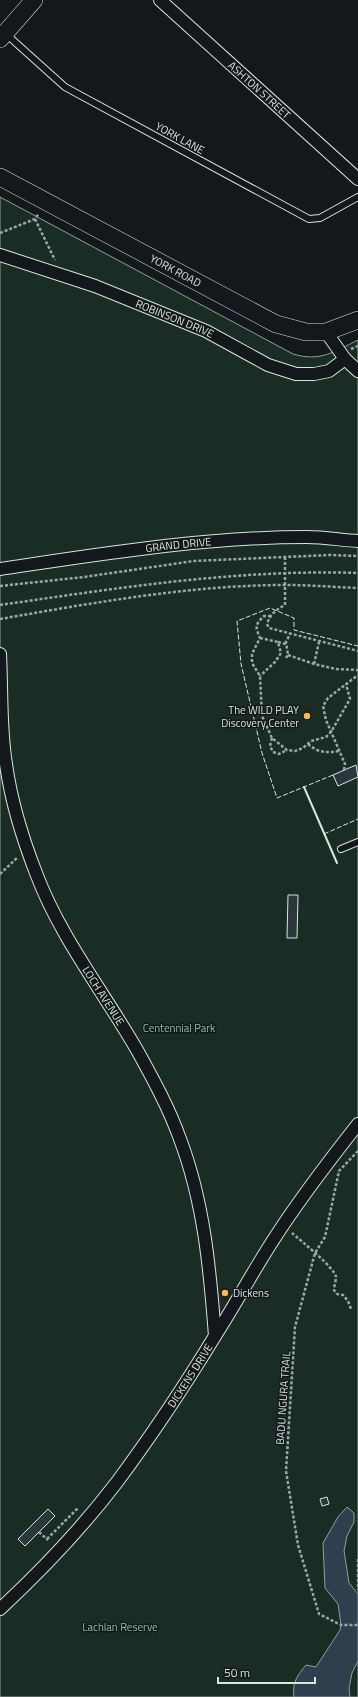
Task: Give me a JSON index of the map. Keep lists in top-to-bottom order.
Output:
{
  "streets": {
    "main road": ["YORK ROAD"],
    "street": [
      "ASHTON STREET",
      "ROBINSON DRIVE",
      "GRAND DRIVE",
      "LOCH AVENUE",
      "DICKENS DRIVE"
    ],
    "lane": ["YORK LANE"],
    "path": ["BADU NGURA TRAIL"]
  },
  "crossings": [
    ["LOCH AVENUE", "DICKENS DRIVE"]
  ],
  "parks": ["Centennial Park", "Lachlan Reserve"],
  "places": ["The WILD PLAY Discovery Center", "Dickens"],
  "scale_bar": "50 m"
}
